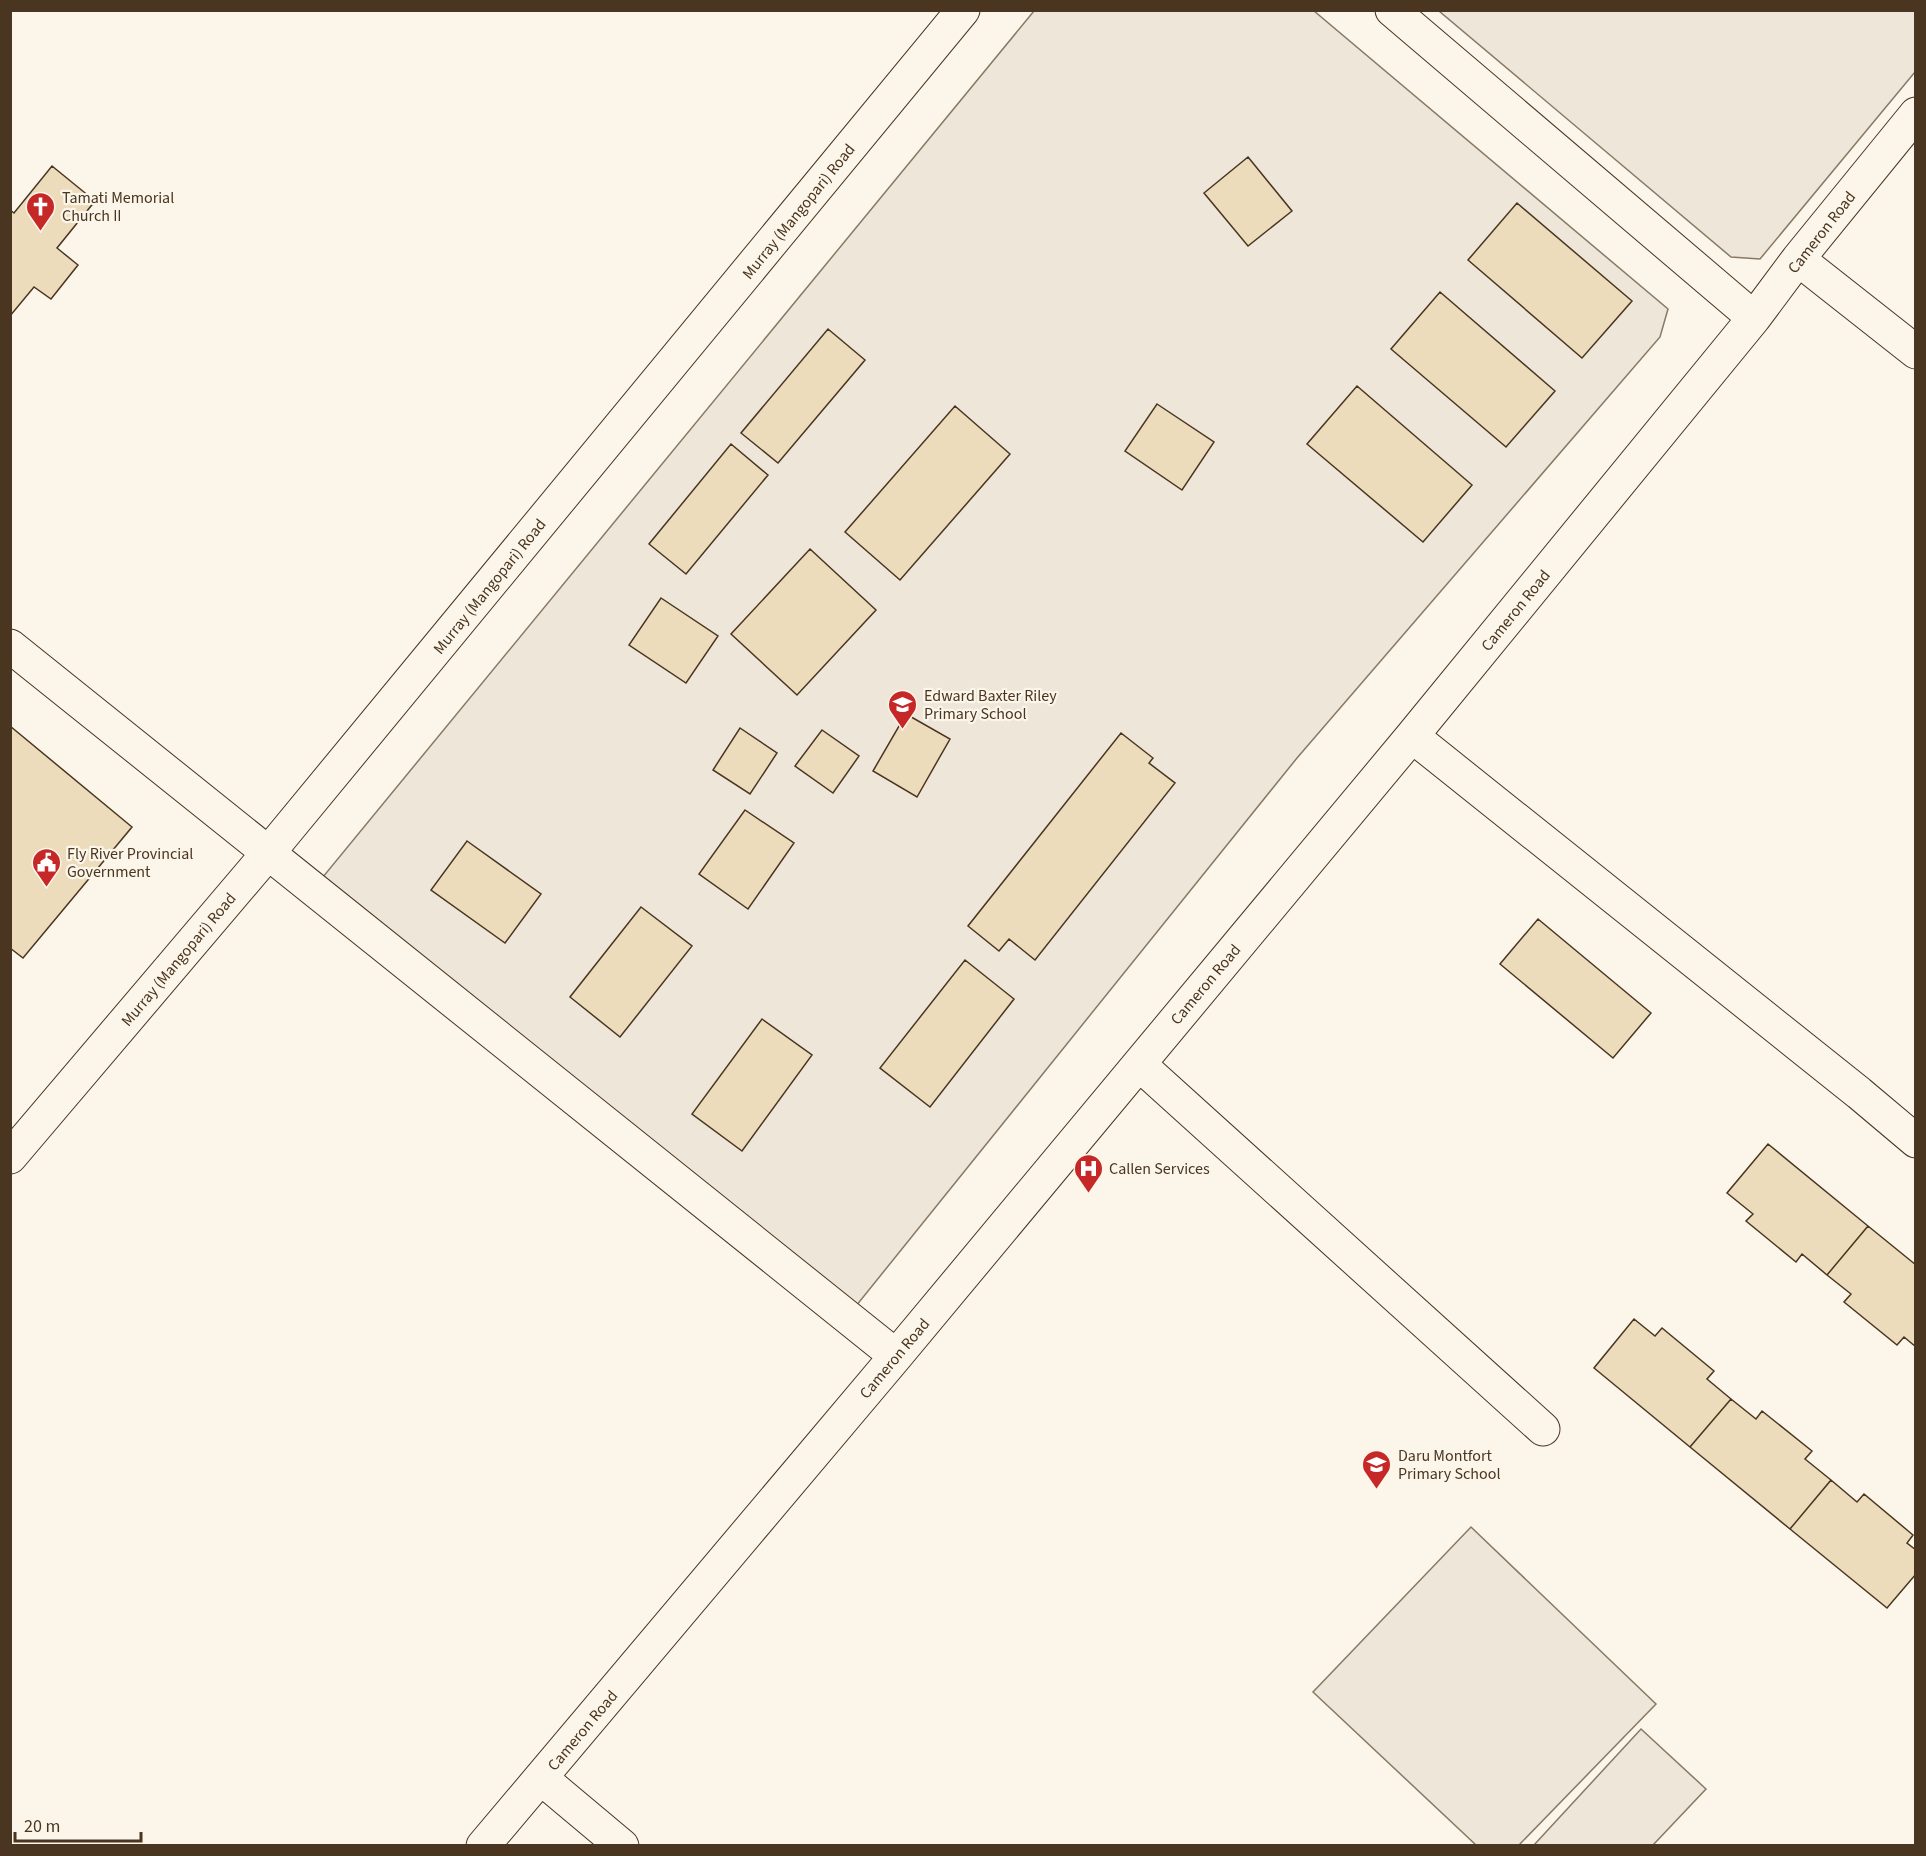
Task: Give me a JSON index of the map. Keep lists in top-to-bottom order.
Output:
{
  "streets": {
    "street": ["Murray (Mangopari) Road", "Cameron Road"]
  },
  "places": {
    "church": ["Tamati Memorial Church II"],
    "school or university": ["Edward Baxter Riley Primary School", "Daru Montfort Primary School"],
    "public building": ["Fly River Provincial Government"],
    "hospital": ["Callen Services"]
  },
  "scale_bar": "20 m"
}
